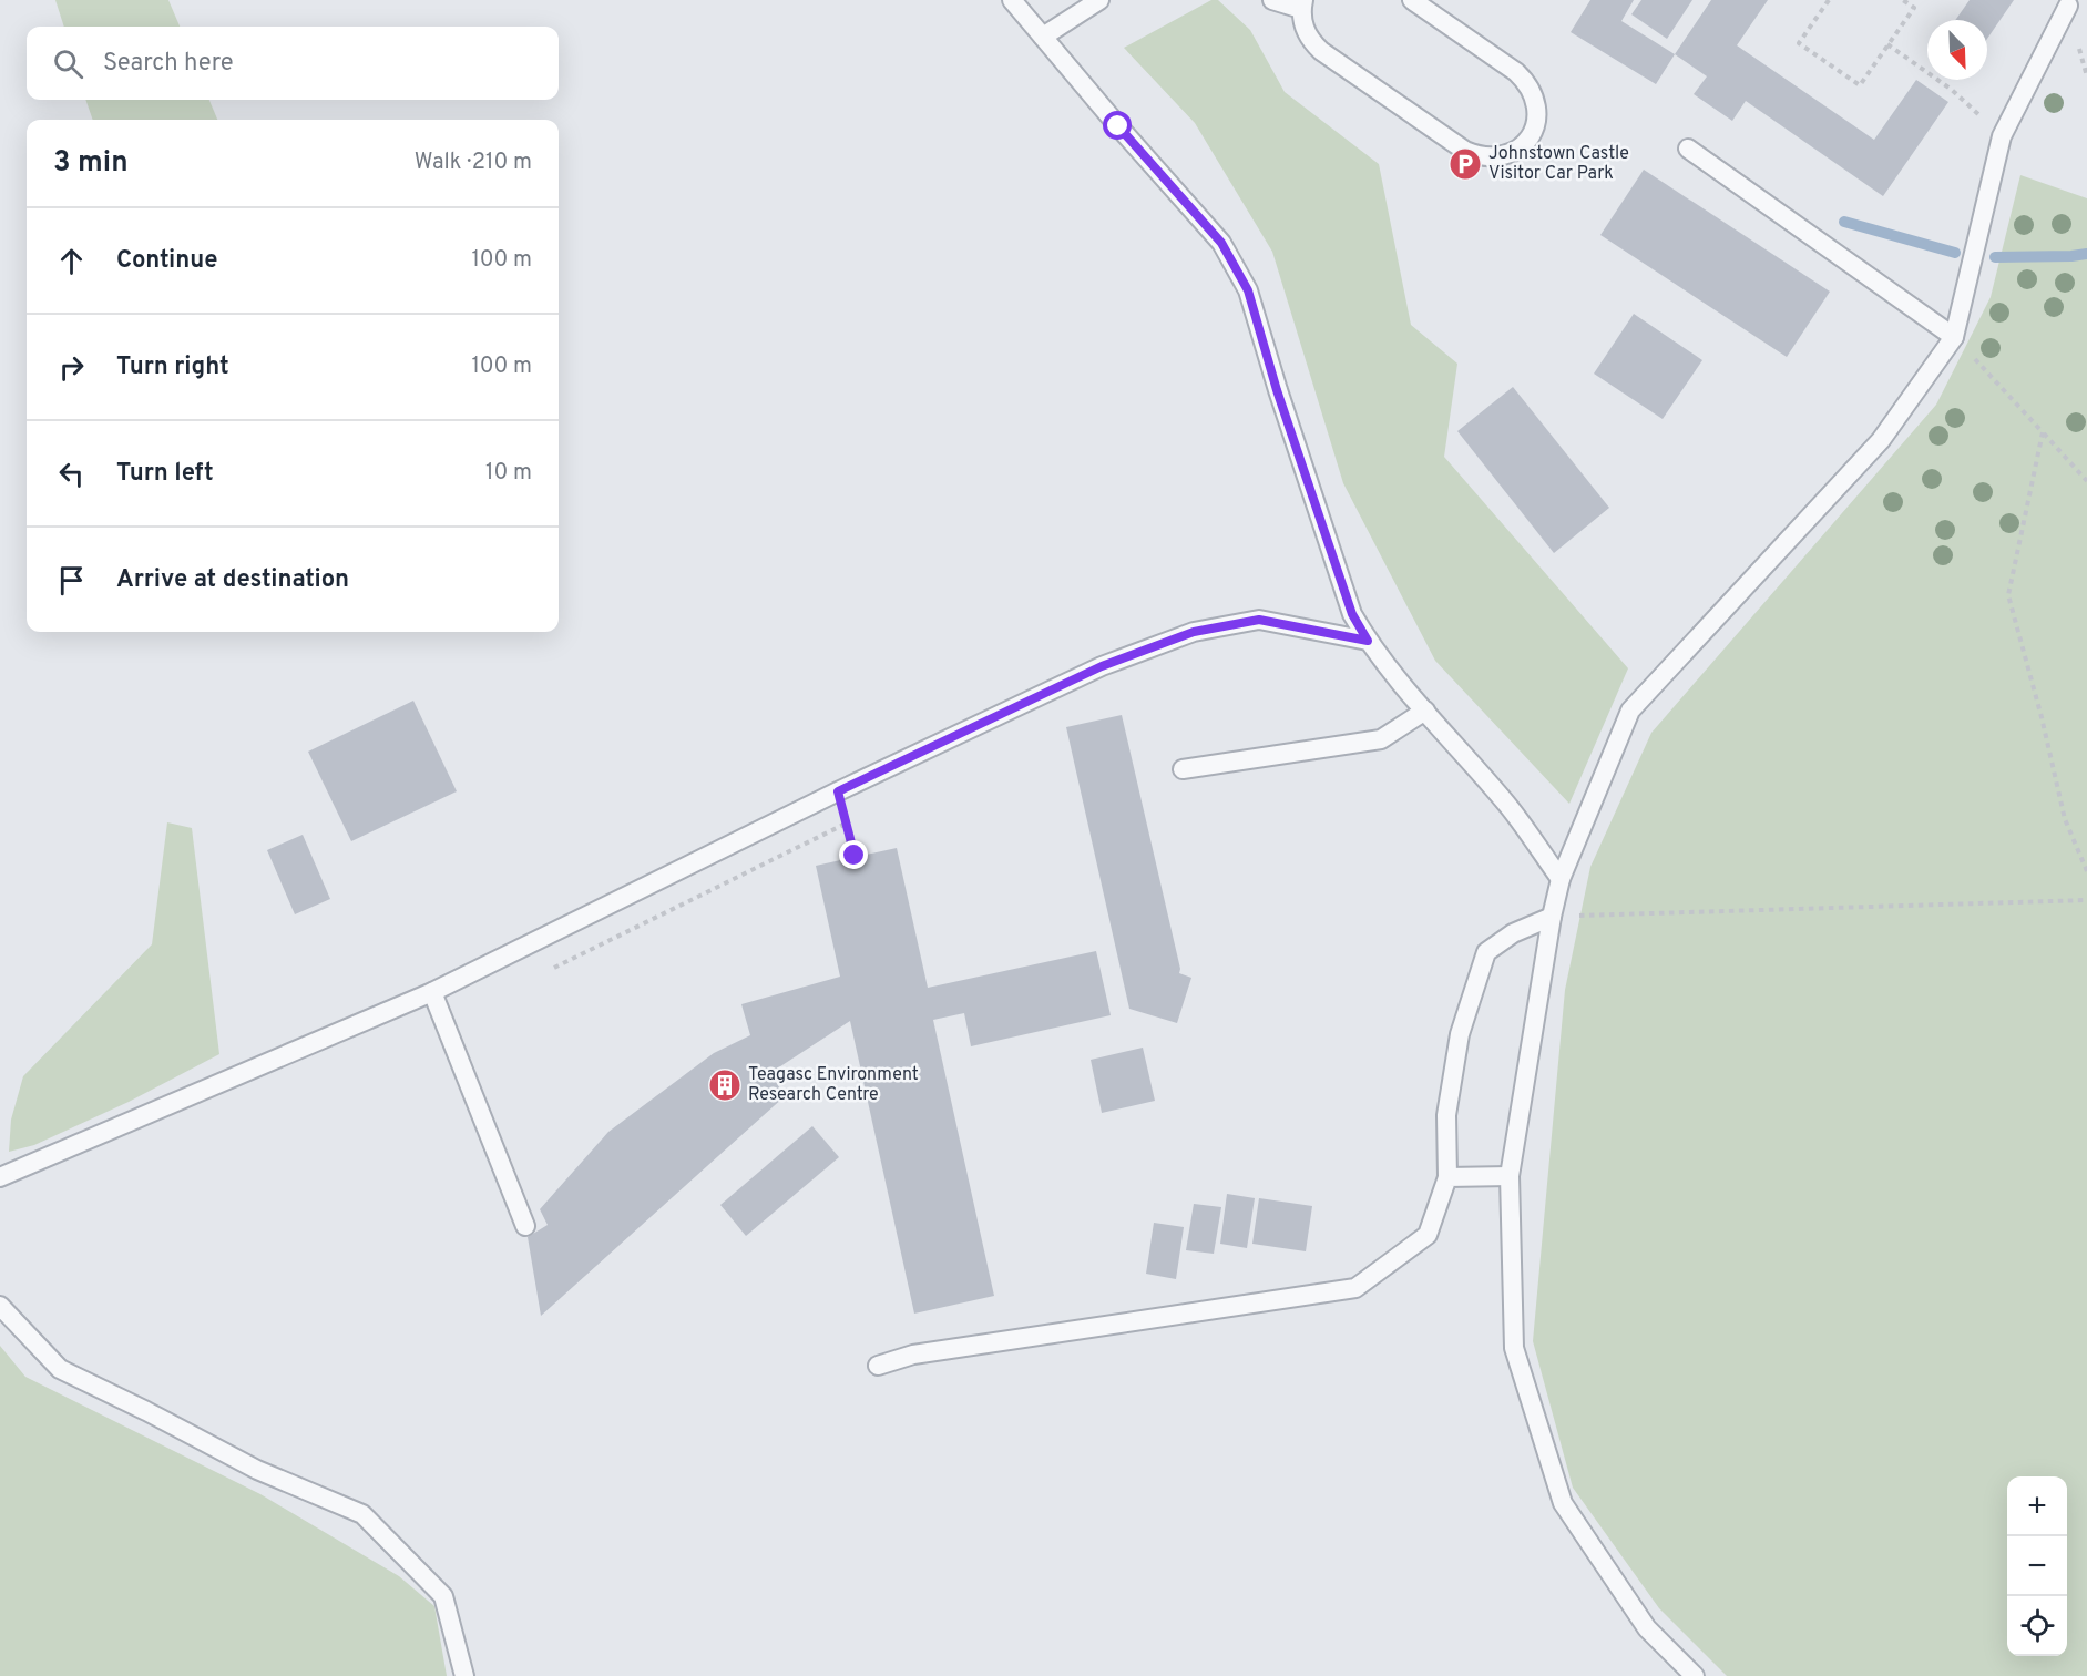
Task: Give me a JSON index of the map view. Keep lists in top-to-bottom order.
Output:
{
  "places": {
    "parking": ["Johnstown Castle Visitor Car Park"],
    "building": ["Teagasc Environment Research Centre"]
  },
  "north": "bottom right",
  "page": {
    "search": "Search here",
    "heading": ["3 min", "Walk · 210 m"],
    "list": [
      ["Continue", "100 m"],
      ["Turn right", "100 m"],
      ["Turn left", "10 m"],
      "Arrive at destination"
    ],
    "map_buttons": ["+", "−"]
  }
}
